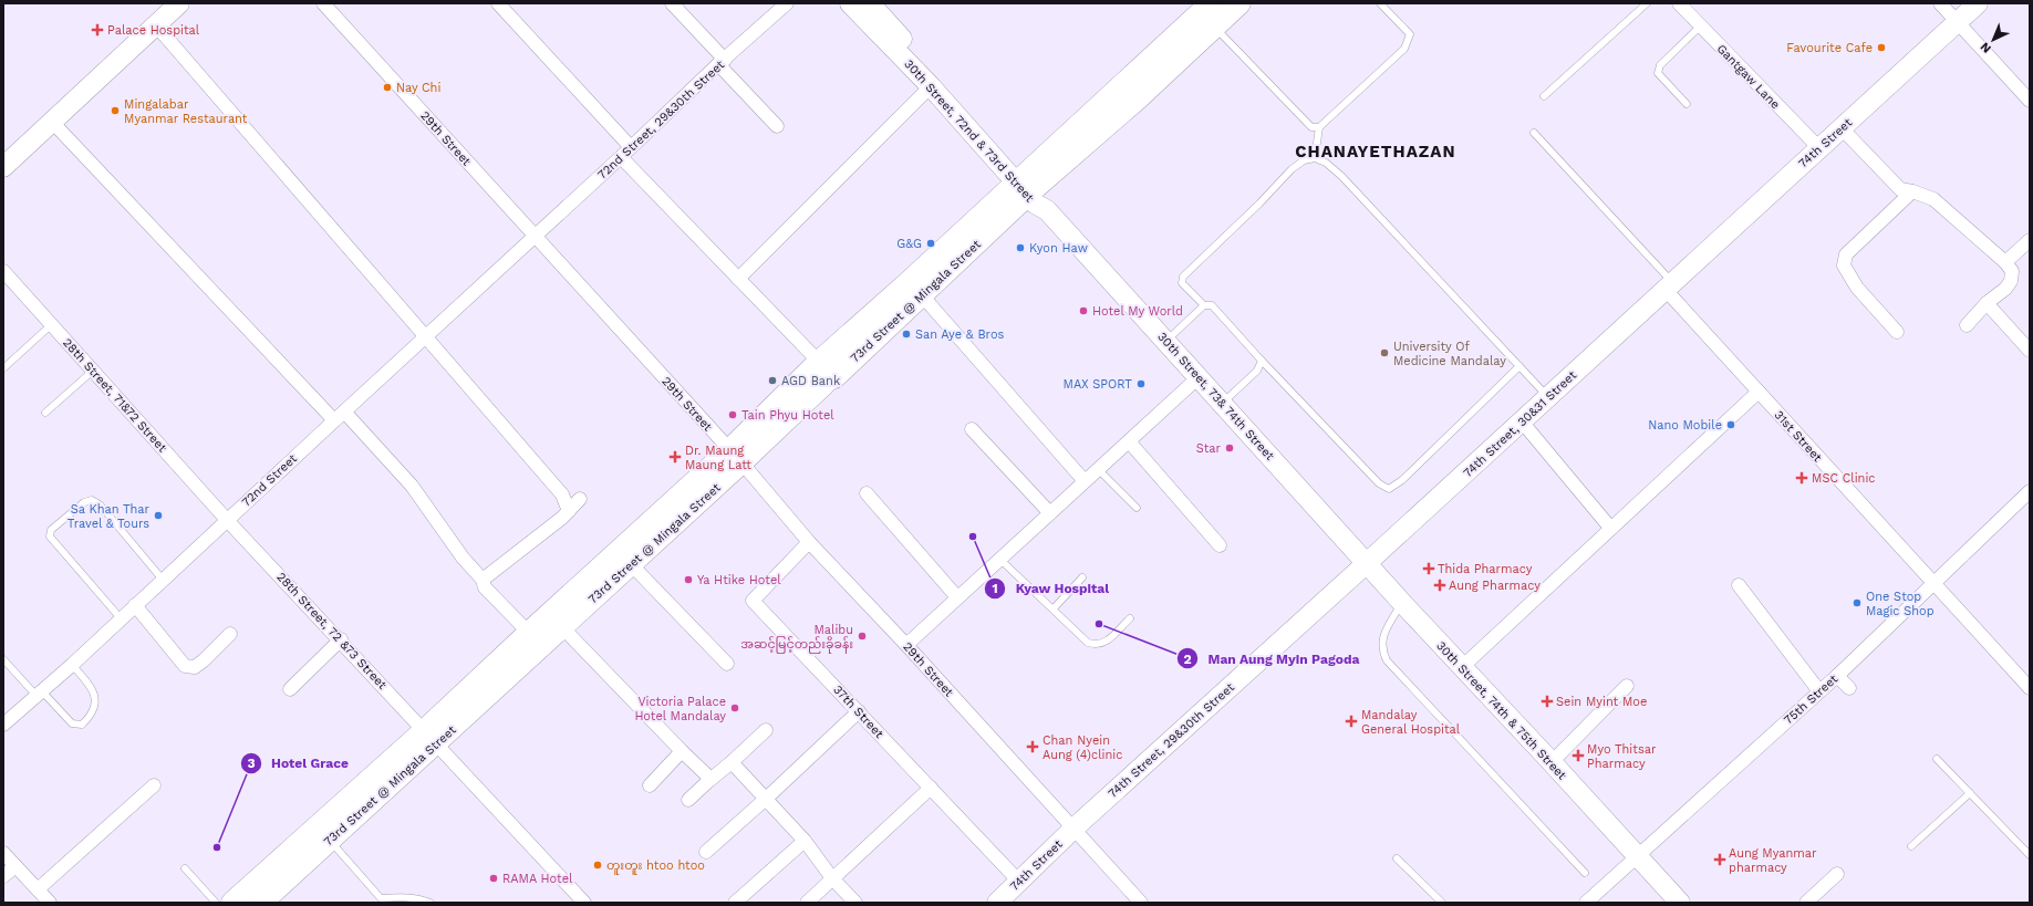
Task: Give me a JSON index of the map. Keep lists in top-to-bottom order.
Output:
{
  "streets": {
    "main road": [
      "30th Street, 72nd & 73rd Street",
      "74th Street",
      "73rd Street @ Mingala Street",
      "30th Street, 73& 74th Street",
      "74th Street, 30&31 Street",
      "30th Street, 74th & 75th Street",
      "74th Street, 29&30th Street"
    ],
    "street": [
      "Gantgaw Lane",
      "72nd Street, 29&30th Street",
      "29th Street",
      "28th Street, 71&72 Street",
      "31st Street",
      "72nd Street",
      "28th Street, 72 &73 Street",
      "75th Street",
      "37th Street"
    ]
  },
  "crossings": [
    ["Gantgaw Lane", "74th Street"],
    ["72nd Street, 29&30th Street", "29th Street"],
    ["72nd Street, 29&30th Street", "72nd Street"],
    ["30th Street, 72nd & 73rd Street", "73rd Street @ Mingala Street"],
    ["30th Street, 72nd & 73rd Street", "30th Street, 73& 74th Street"],
    ["29th Street", "74th Street"],
    ["29th Street", "73rd Street @ Mingala Street"],
    ["29th Street", "72nd Street"],
    ["29th Street", "37th Street"],
    ["29th Street", "74th Street, 29&30th Street"],
    ["74th Street", "74th Street, 30&31 Street"],
    ["74th Street", "31st Street"],
    ["74th Street", "37th Street"],
    ["74th Street", "74th Street, 29&30th Street"],
    ["73rd Street @ Mingala Street", "28th Street, 72 &73 Street"],
    ["28th Street, 71&72 Street", "72nd Street"],
    ["28th Street, 71&72 Street", "28th Street, 72 &73 Street"],
    ["30th Street, 73& 74th Street", "74th Street, 30&31 Street"],
    ["30th Street, 73& 74th Street", "30th Street, 74th & 75th Street"],
    ["30th Street, 73& 74th Street", "74th Street, 29&30th Street"],
    ["74th Street, 30&31 Street", "31st Street"],
    ["74th Street, 30&31 Street", "30th Street, 74th & 75th Street"],
    ["74th Street, 30&31 Street", "74th Street, 29&30th Street"],
    ["31st Street", "75th Street"],
    ["72nd Street", "28th Street, 72 &73 Street"],
    ["75th Street", "30th Street, 74th & 75th Street"],
    ["30th Street, 74th & 75th Street", "74th Street, 29&30th Street"]
  ],
  "districts": ["CHANAYETHAZAN"],
  "places": {
    "health": [
      "Palace Hospital",
      "Dr. Maung Maung Latt",
      "MSC Clinic",
      "Thida Pharmacy",
      "Aung Pharmacy",
      "Sein Myint Moe",
      "Mandalay General Hospital",
      "Chan Nyein Aung (4)clinic",
      "Myo Thitsar Pharmacy",
      "Aung Myanmar pharmacy"
    ],
    "other": [
      "Favourite Cafe",
      "Nay Chi",
      "Mingalabar Myanmar Restaurant",
      "G&G",
      "Kyon Haw",
      "Hotel My World",
      "San Aye & Bros",
      "University Of Medicine Mandalay",
      "AGD Bank",
      "MAX SPORT",
      "Tain Phyu Hotel",
      "Nano Mobile",
      "Star",
      "Sa Khan Thar Travel & Tours",
      "Kyaw Hospital",
      "Ya Htike Hotel",
      "One Stop Magic Shop",
      "Man Aung Myin Pagoda",
      "Malibu အဆင့်မြင့်တည်းခိုခန်း",
      "Victoria Palace Hotel Mandalay",
      "Hotel Grace",
      "တူးတူး htoo htoo",
      "RAMA Hotel"
    ]
  },
  "north": "bottom left"
}
